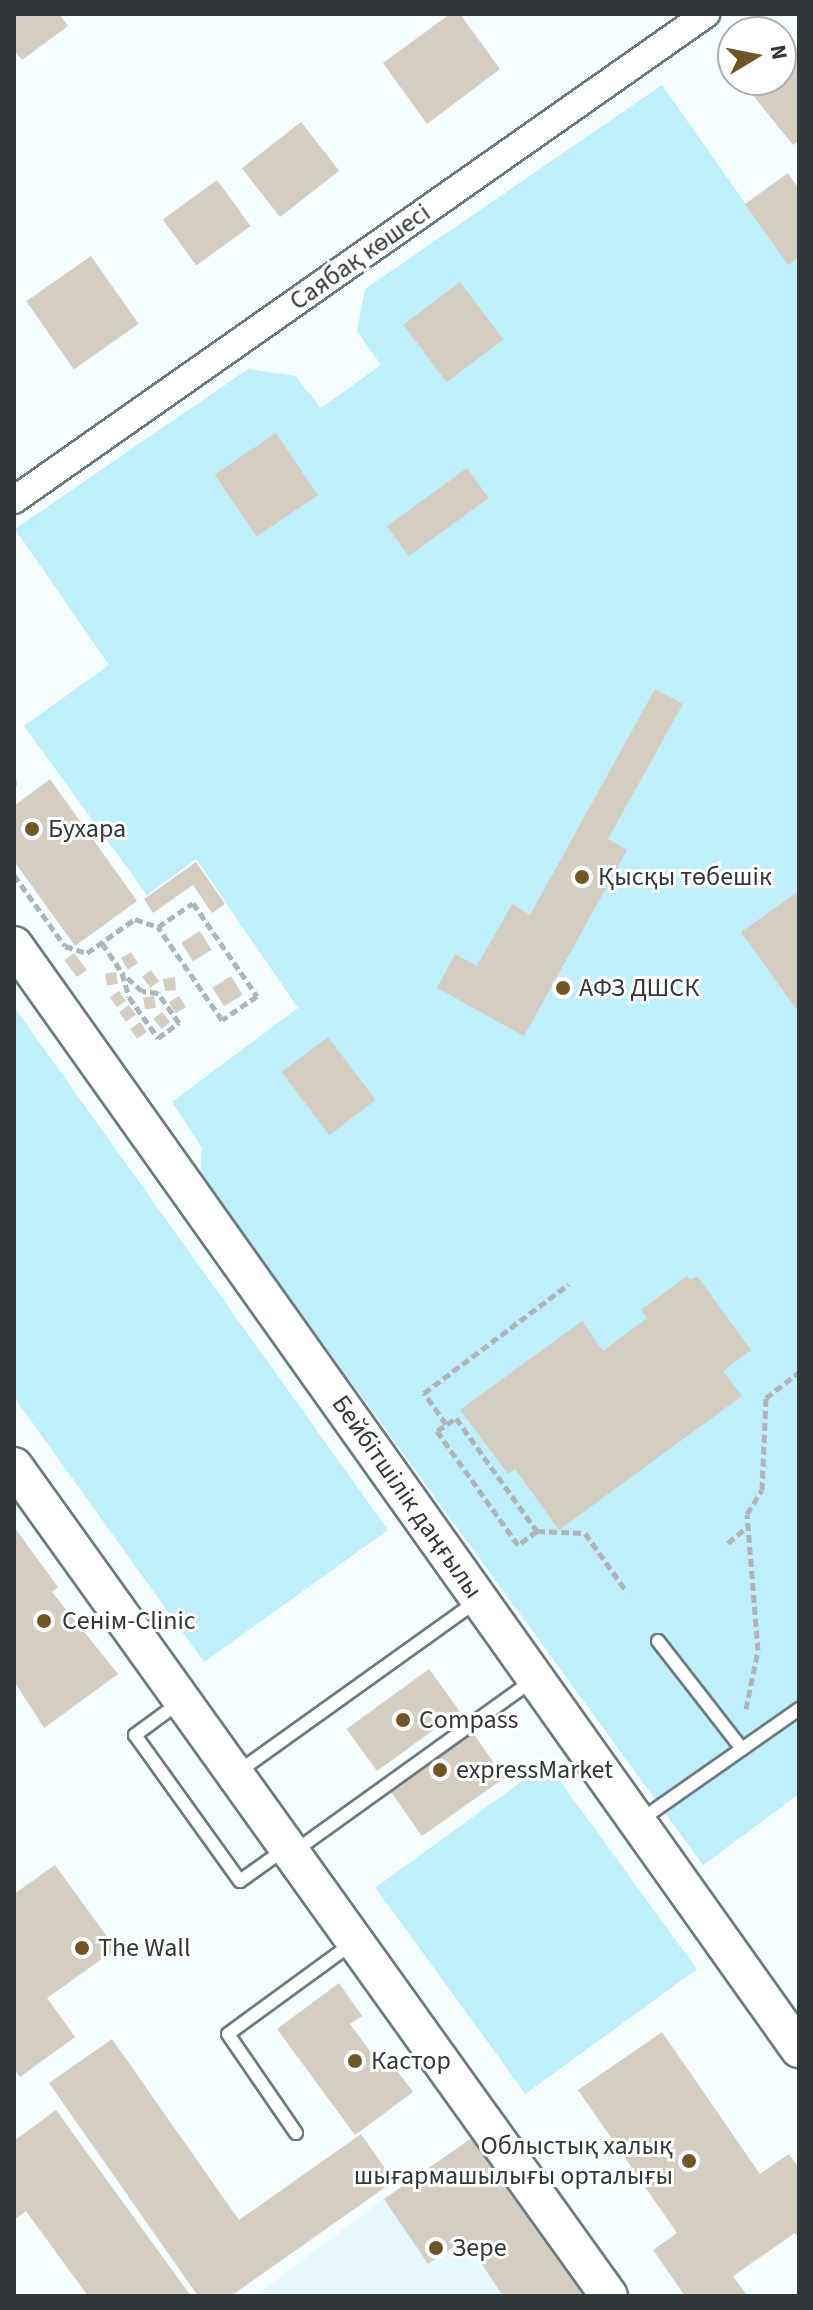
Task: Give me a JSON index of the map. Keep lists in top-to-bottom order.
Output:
{
  "streets": {
    "main road": ["Бейбітшілік даңғылы"],
    "street": ["Саябақ көшесі"]
  },
  "places": [
    "Бухара",
    "Қысқы төбешік",
    "АФЗ ДШСК",
    "Сенім-Clinic",
    "Compass",
    "expressMarket",
    "The Wall",
    "Кастор",
    "Облыстық халық шығармашылығы орталығы",
    "Зере"
  ],
  "north": "right"
}
